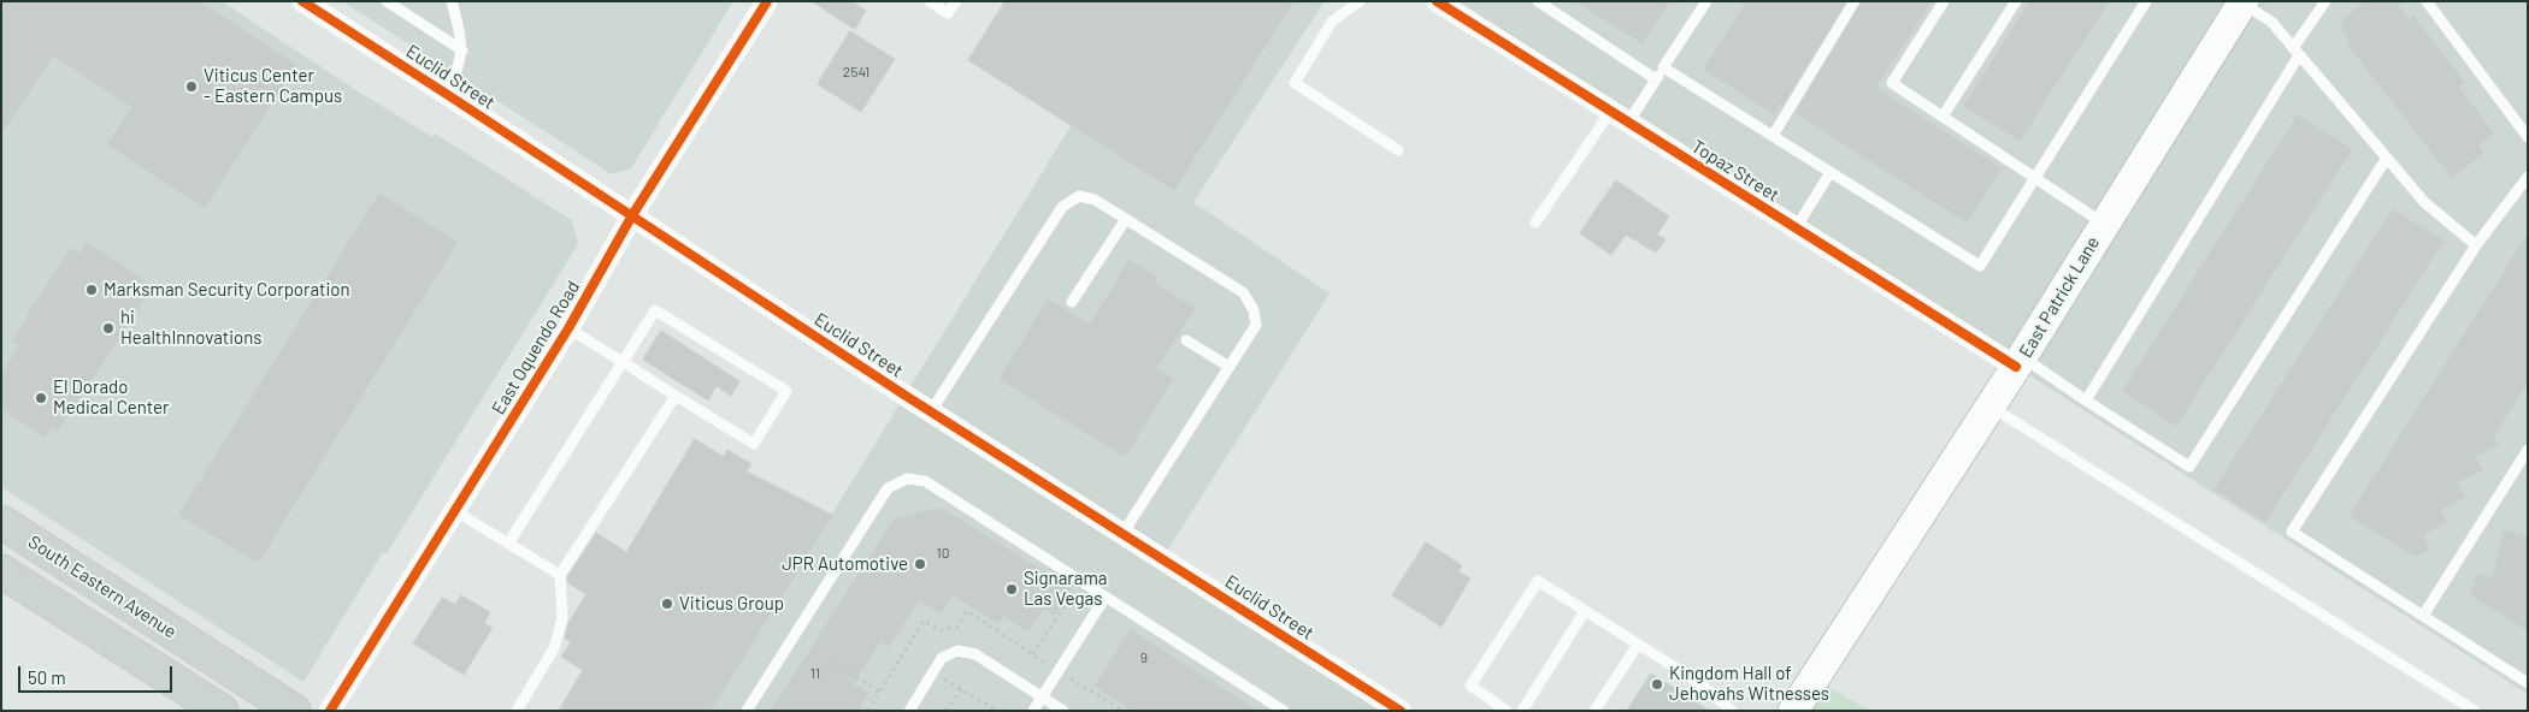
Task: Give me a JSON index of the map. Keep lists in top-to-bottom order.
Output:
{
  "streets": {
    "main road": ["East Patrick Lane", "South Eastern Avenue"],
    "street": ["Euclid Street", "Topaz Street", "East Oquendo Road"]
  },
  "crossings": [
    ["Euclid Street", "East Oquendo Road"],
    ["Topaz Street", "East Patrick Lane"]
  ],
  "places": [
    "Viticus Center - Eastern Campus",
    "Marksman Security Corporation",
    "hi HealthInnovations",
    "El Dorado Medical Center",
    "JPR Automotive",
    "Signarama Las Vegas",
    "Viticus Group",
    "Kingdom Hall of Jehovahs Witnesses"
  ],
  "house_numbers": [
    "2541",
    "10",
    "9",
    "11"
  ],
  "scale_bar": "50 m"
}
